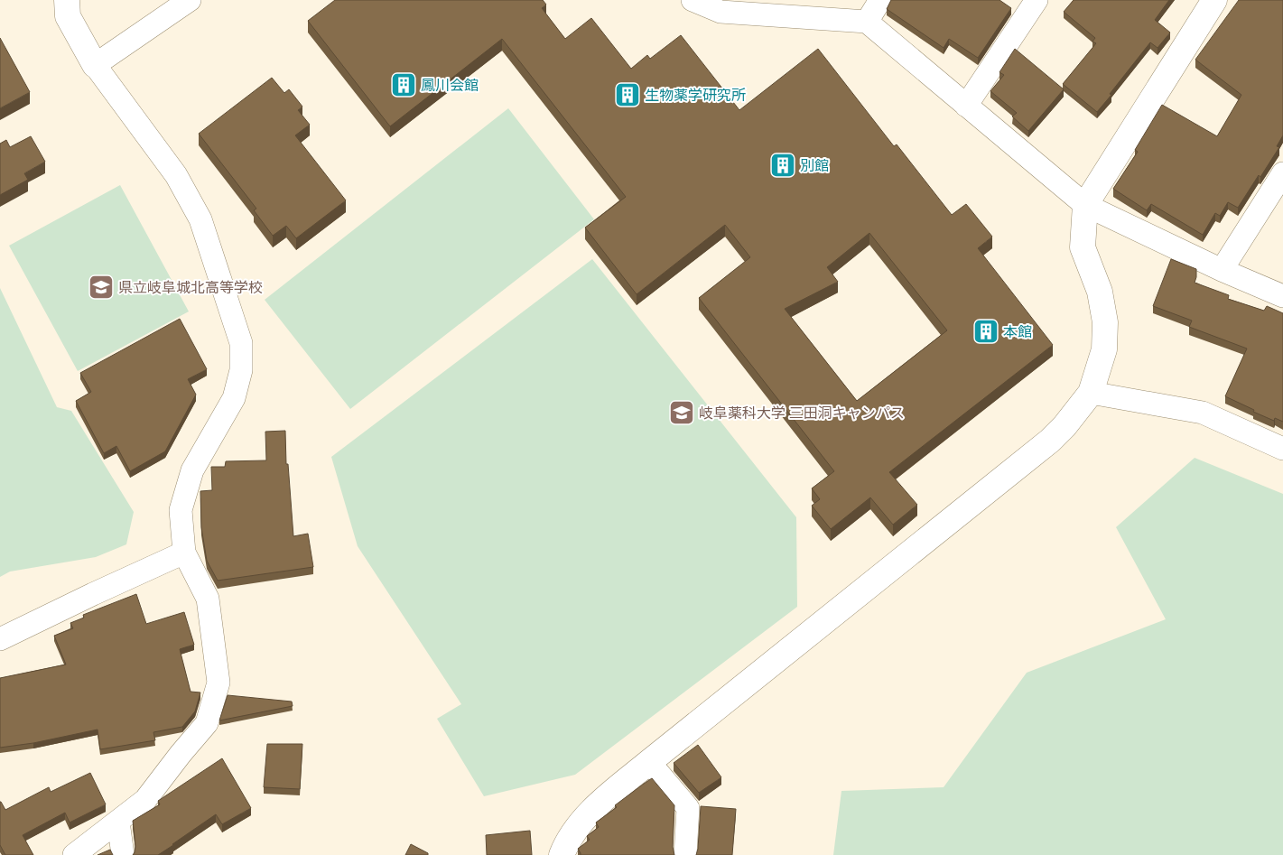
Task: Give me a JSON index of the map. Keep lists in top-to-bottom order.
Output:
{
  "places": {
    "building": [
      "鳳川会館",
      "生物薬学研究所",
      "別館",
      "本館"
    ],
    "school or university": ["県立岐阜城北高等学校", "岐阜薬科大学 三田洞キャンパス"]
  }
}
